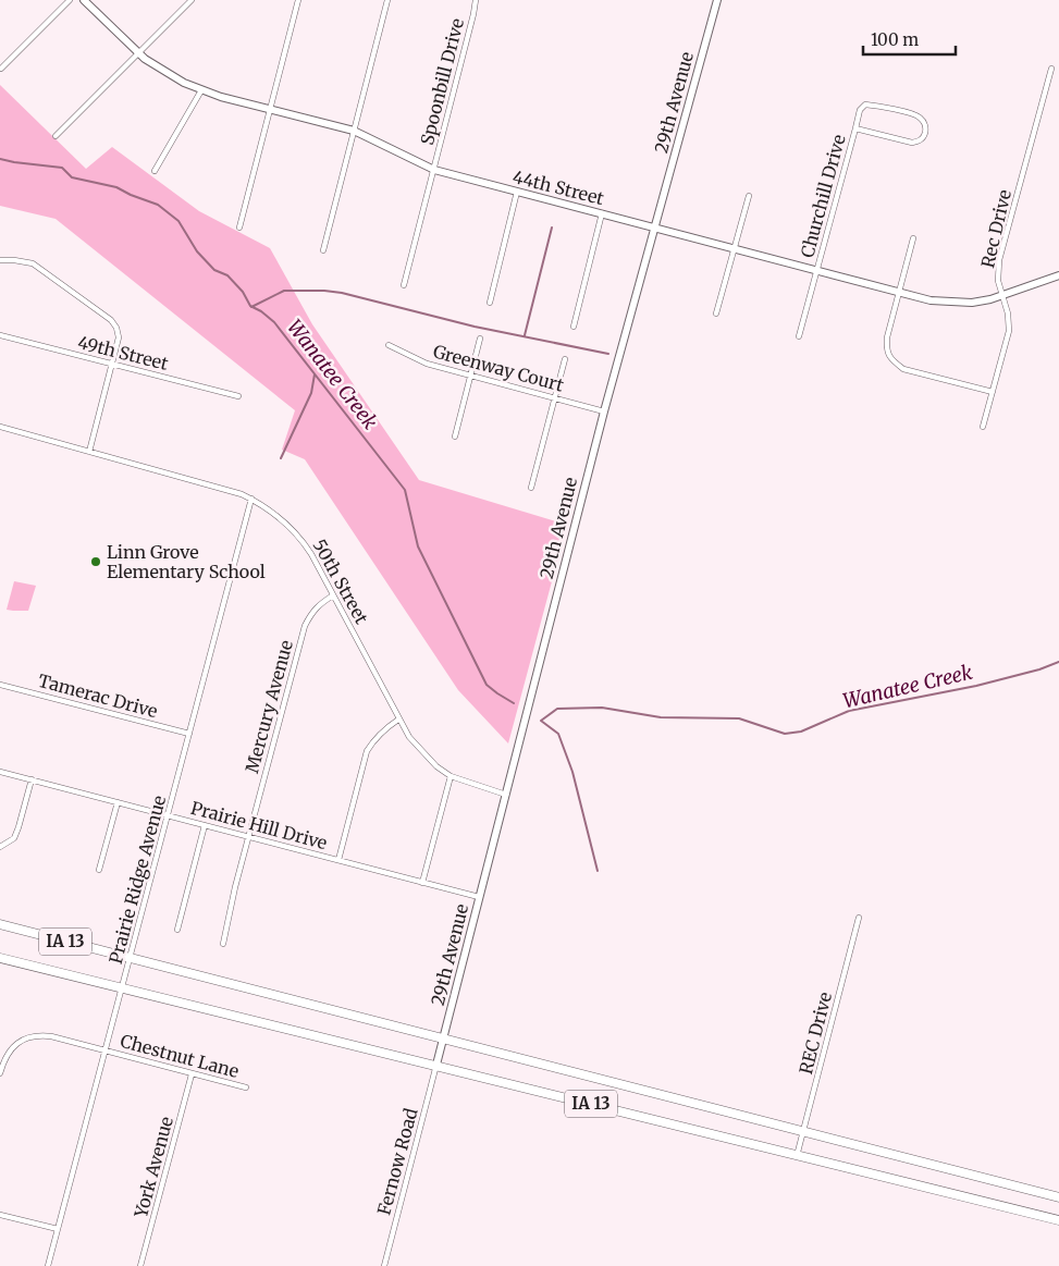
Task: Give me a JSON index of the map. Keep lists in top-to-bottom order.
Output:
{
  "streets": {
    "highway": ["IA 13"],
    "street": [
      "Spoonbill Drive",
      "29th Avenue",
      "44th Street",
      "Churchill Drive",
      "Rec Drive",
      "49th Street",
      "Greenway Court",
      "50th Street",
      "Tamerac Drive",
      "Mercury Avenue",
      "Prairie Hill Drive",
      "Prairie Ridge Avenue",
      "REC Drive",
      "Chestnut Lane",
      "Fernow Road",
      "York Avenue"
    ]
  },
  "crossings": [
    ["Spoonbill Drive", "44th Street"],
    ["29th Avenue", "44th Street"],
    ["29th Avenue", "Greenway Court"],
    ["29th Avenue", "50th Street"],
    ["29th Avenue", "Prairie Hill Drive"],
    ["29th Avenue", "IA 13"],
    ["29th Avenue", "Fernow Road"],
    ["44th Street", "Churchill Drive"],
    ["44th Street", "Rec Drive"],
    ["50th Street", "Mercury Avenue"],
    ["50th Street", "Prairie Ridge Avenue"],
    ["Tamerac Drive", "Prairie Ridge Avenue"],
    ["Mercury Avenue", "Prairie Hill Drive"],
    ["Prairie Hill Drive", "Prairie Ridge Avenue"],
    ["Prairie Ridge Avenue", "IA 13"],
    ["Prairie Ridge Avenue", "Chestnut Lane"],
    ["IA 13", "REC Drive"],
    ["IA 13", "Fernow Road"],
    ["Chestnut Lane", "York Avenue"]
  ],
  "water": ["Wanatee Creek"],
  "places": ["Linn Grove Elementary School"],
  "scale_bar": "100 m"
}
